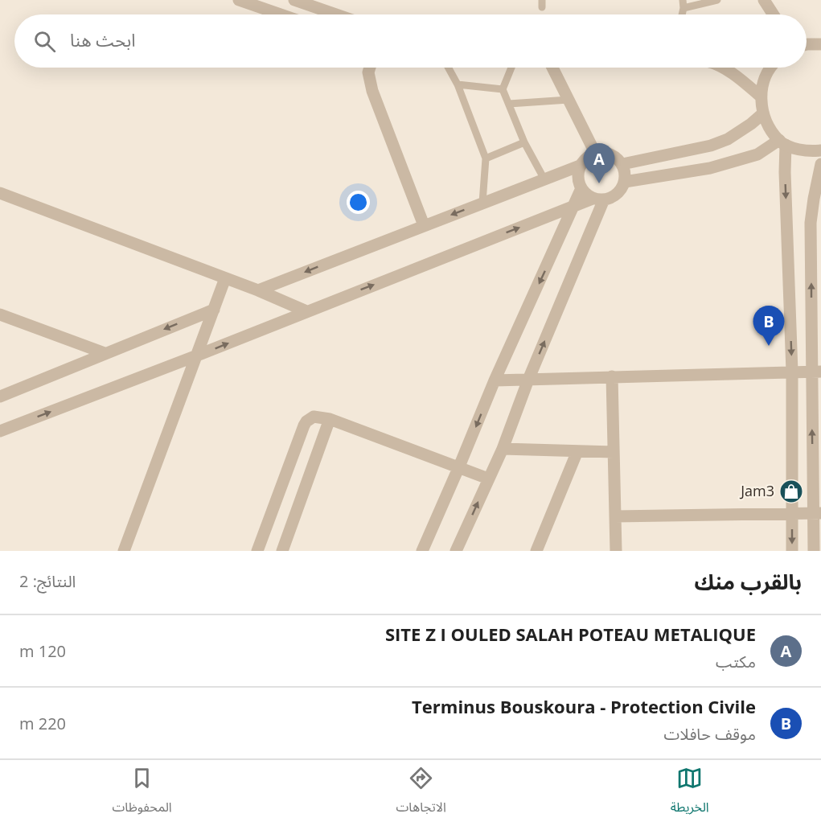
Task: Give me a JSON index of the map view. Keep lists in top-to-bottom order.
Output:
{
  "places": {
    "shop": ["Jam3"]
  },
  "page": {
    "search": "ابحث هنا",
    "pins": ["A", "B"],
    "heading": ["بالقرب منك", "النتائج: 2"],
    "list": [
      {
        "mark": "A",
        "name": "SITE Z I OULED SALAH POTEAU METALIQUE",
        "note": "مكتب",
        "value": "120 m"
      },
      {
        "mark": "B",
        "name": "Terminus Bouskoura - Protection Civile",
        "note": "موقف حافلات",
        "value": "220 m"
      }
    ],
    "nav": ["الخريطة", "الاتجاهات", "المحفوظات"]
  }
}
